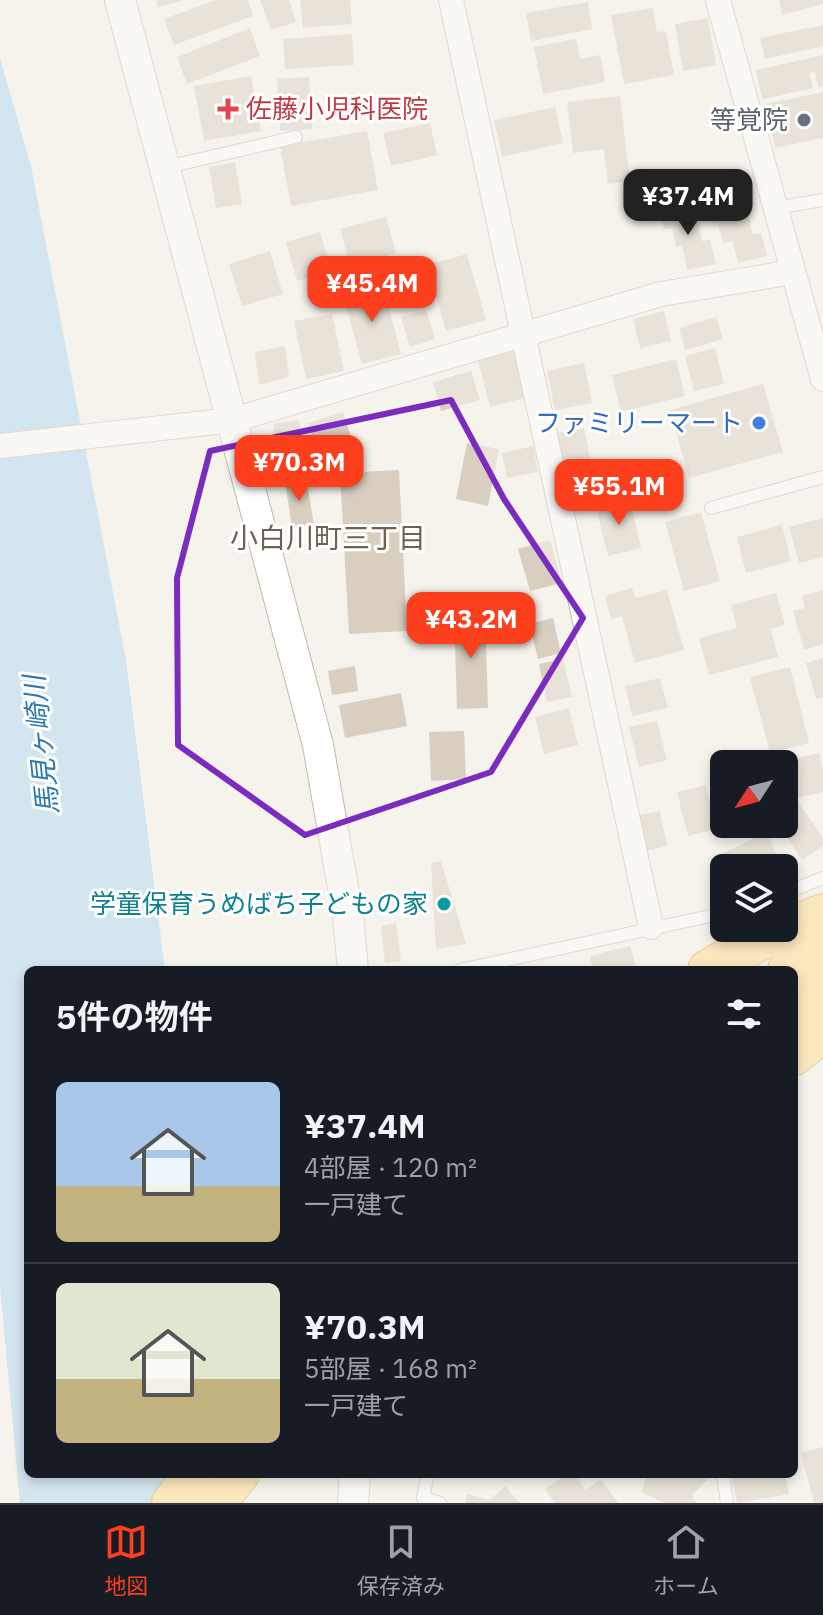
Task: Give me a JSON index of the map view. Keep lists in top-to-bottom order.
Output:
{
  "districts": ["小白川町三丁目"],
  "water": ["馬見ヶ崎川"],
  "places": {
    "health": ["佐藤小児科医院"],
    "other": ["等覚院", "ファミリーマート", "学童保育うめばち子どもの家"]
  },
  "north": "bottom left",
  "page": {
    "price": [
      "¥37.4M",
      "¥45.4M",
      "¥70.3M",
      "¥55.1M",
      "¥43.2M"
    ],
    "heading": "5件の物件",
    "list": [
      {
        "name": "¥37.4M",
        "note": "4部屋 · 120 m² · 一戸建て"
      },
      {
        "name": "¥70.3M",
        "note": "5部屋 · 168 m² · 一戸建て"
      }
    ],
    "tabs": ["地図", "保存済み", "ホーム"]
  }
}
